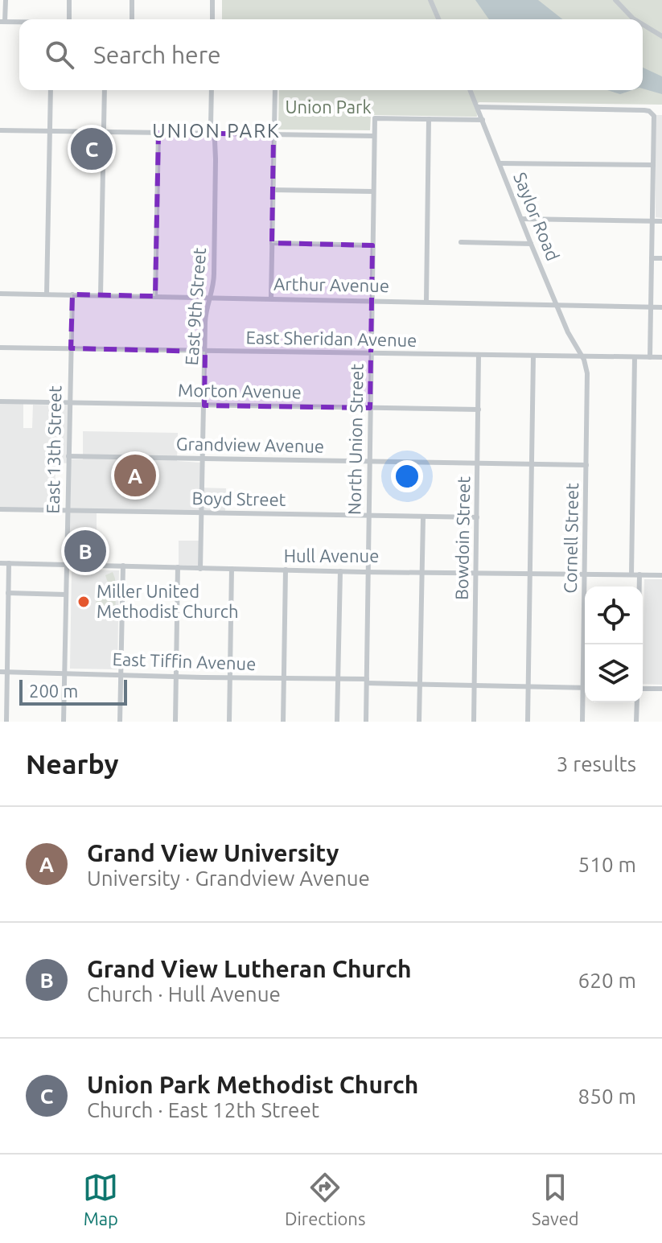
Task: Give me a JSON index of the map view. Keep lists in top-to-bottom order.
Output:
{
  "streets": {
    "street": [
      "Saylor Road",
      "Arthur Avenue",
      "East 9th Street",
      "East Sheridan Avenue",
      "Morton Avenue",
      "North Union Street",
      "Grandview Avenue",
      "East 13th Street",
      "Boyd Street",
      "Bowdoin Street",
      "Cornell Street",
      "Hull Avenue",
      "East Tiffin Avenue"
    ]
  },
  "crossings": [
    ["Saylor Road", "Arthur Avenue"],
    ["Saylor Road", "East Sheridan Avenue"],
    ["Saylor Road", "Cornell Street"],
    ["Arthur Avenue", "East 9th Street"],
    ["Arthur Avenue", "North Union Street"],
    ["Arthur Avenue", "East 13th Street"],
    ["East 9th Street", "East Sheridan Avenue"],
    ["East 9th Street", "Morton Avenue"],
    ["East 9th Street", "Grandview Avenue"],
    ["East 9th Street", "Boyd Street"],
    ["East 9th Street", "Hull Avenue"],
    ["East Sheridan Avenue", "North Union Street"],
    ["East Sheridan Avenue", "East 13th Street"],
    ["East Sheridan Avenue", "Bowdoin Street"],
    ["East Sheridan Avenue", "Cornell Street"],
    ["Morton Avenue", "North Union Street"],
    ["Morton Avenue", "East 13th Street"],
    ["Morton Avenue", "Bowdoin Street"],
    ["North Union Street", "Grandview Avenue"],
    ["North Union Street", "Boyd Street"],
    ["North Union Street", "Hull Avenue"],
    ["North Union Street", "East Tiffin Avenue"],
    ["Grandview Avenue", "East 13th Street"],
    ["Grandview Avenue", "Bowdoin Street"],
    ["Grandview Avenue", "Cornell Street"],
    ["East 13th Street", "Boyd Street"],
    ["East 13th Street", "Hull Avenue"],
    ["East 13th Street", "East Tiffin Avenue"],
    ["Boyd Street", "Bowdoin Street"],
    ["Bowdoin Street", "Hull Avenue"],
    ["Bowdoin Street", "East Tiffin Avenue"],
    ["Cornell Street", "Hull Avenue"],
    ["Cornell Street", "East Tiffin Avenue"]
  ],
  "districts": ["UNION PARK"],
  "parks": ["Union Park"],
  "places": ["Miller United Methodist Church"],
  "scale_bar": "200 m",
  "page": {
    "search": "Search here",
    "pins": ["C", "A", "B"],
    "scale": "200 m",
    "heading": ["Nearby", "3 results"],
    "list": [
      {
        "mark": "A",
        "name": "Grand View University",
        "note": "University · Grandview Avenue",
        "value": "510 m"
      },
      {
        "mark": "B",
        "name": "Grand View Lutheran Church",
        "note": "Church · Hull Avenue",
        "value": "620 m"
      },
      {
        "mark": "C",
        "name": "Union Park Methodist Church",
        "note": "Church · East 12th Street",
        "value": "850 m"
      }
    ],
    "nav": ["Map", "Directions", "Saved"]
  }
}
